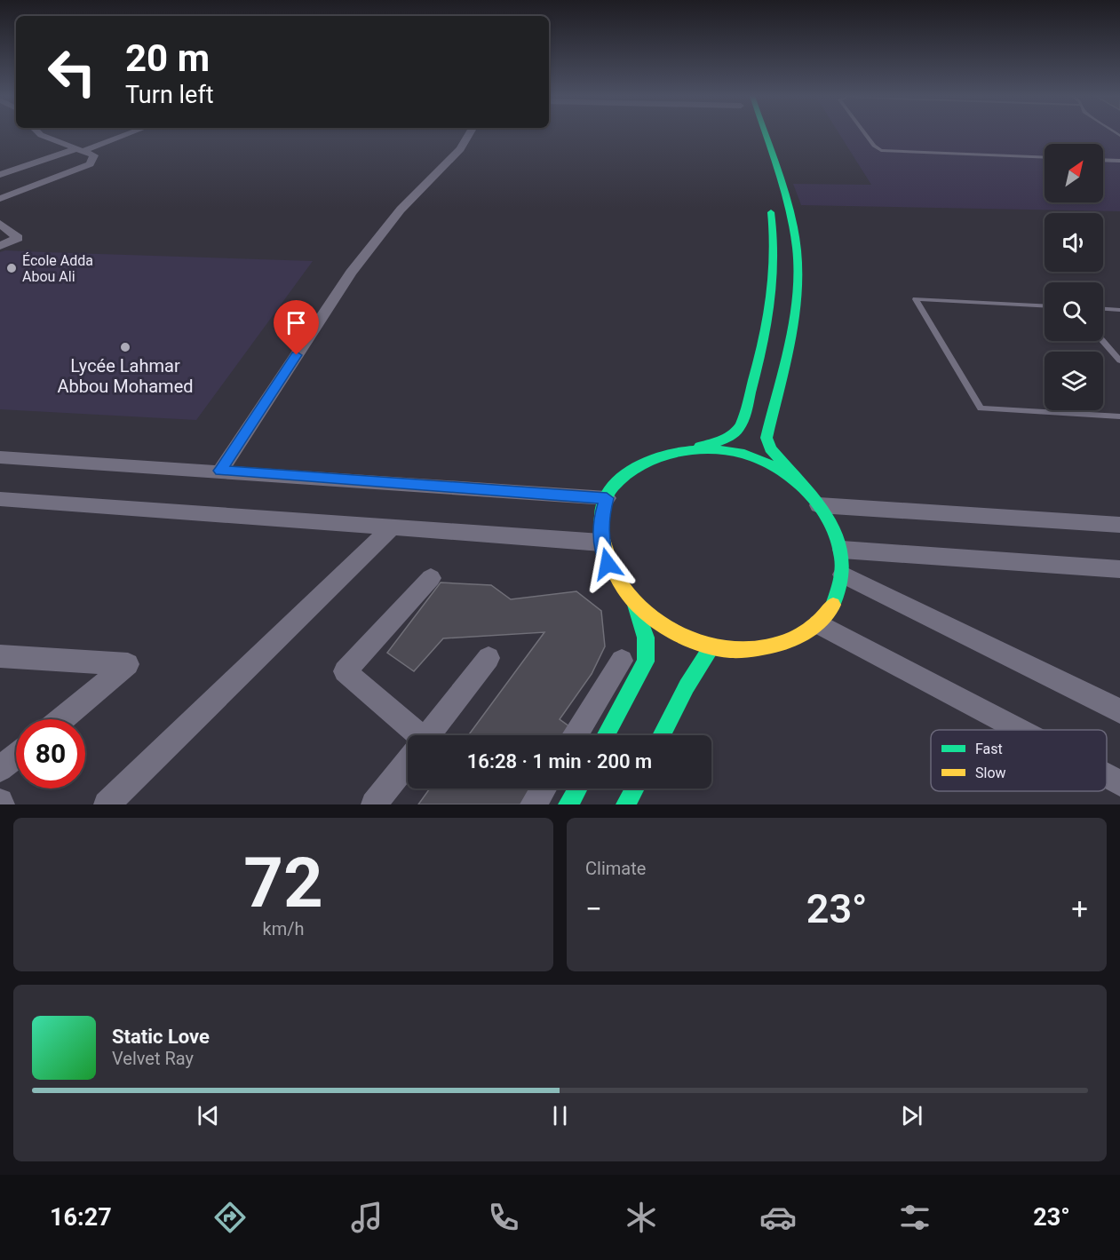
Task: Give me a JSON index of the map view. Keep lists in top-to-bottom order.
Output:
{
  "places": ["École Adda Abou Ali", "Lycée Lahmar Abbou Mohamed"],
  "legend": ["Fast", "Slow"],
  "north": "top right",
  "page": {
    "turn": ["20 m", "Turn left"],
    "limit": "80",
    "trip": "16:28 · 1 min · 200 m",
    "tile": [
      ["72", "km/h"],
      "Climate"
    ],
    "heat": ["−", "23°", "+"],
    "song": ["Static Love", "Velvet Ray"],
    "tabs": ["16:27", "23°"]
  }
}
